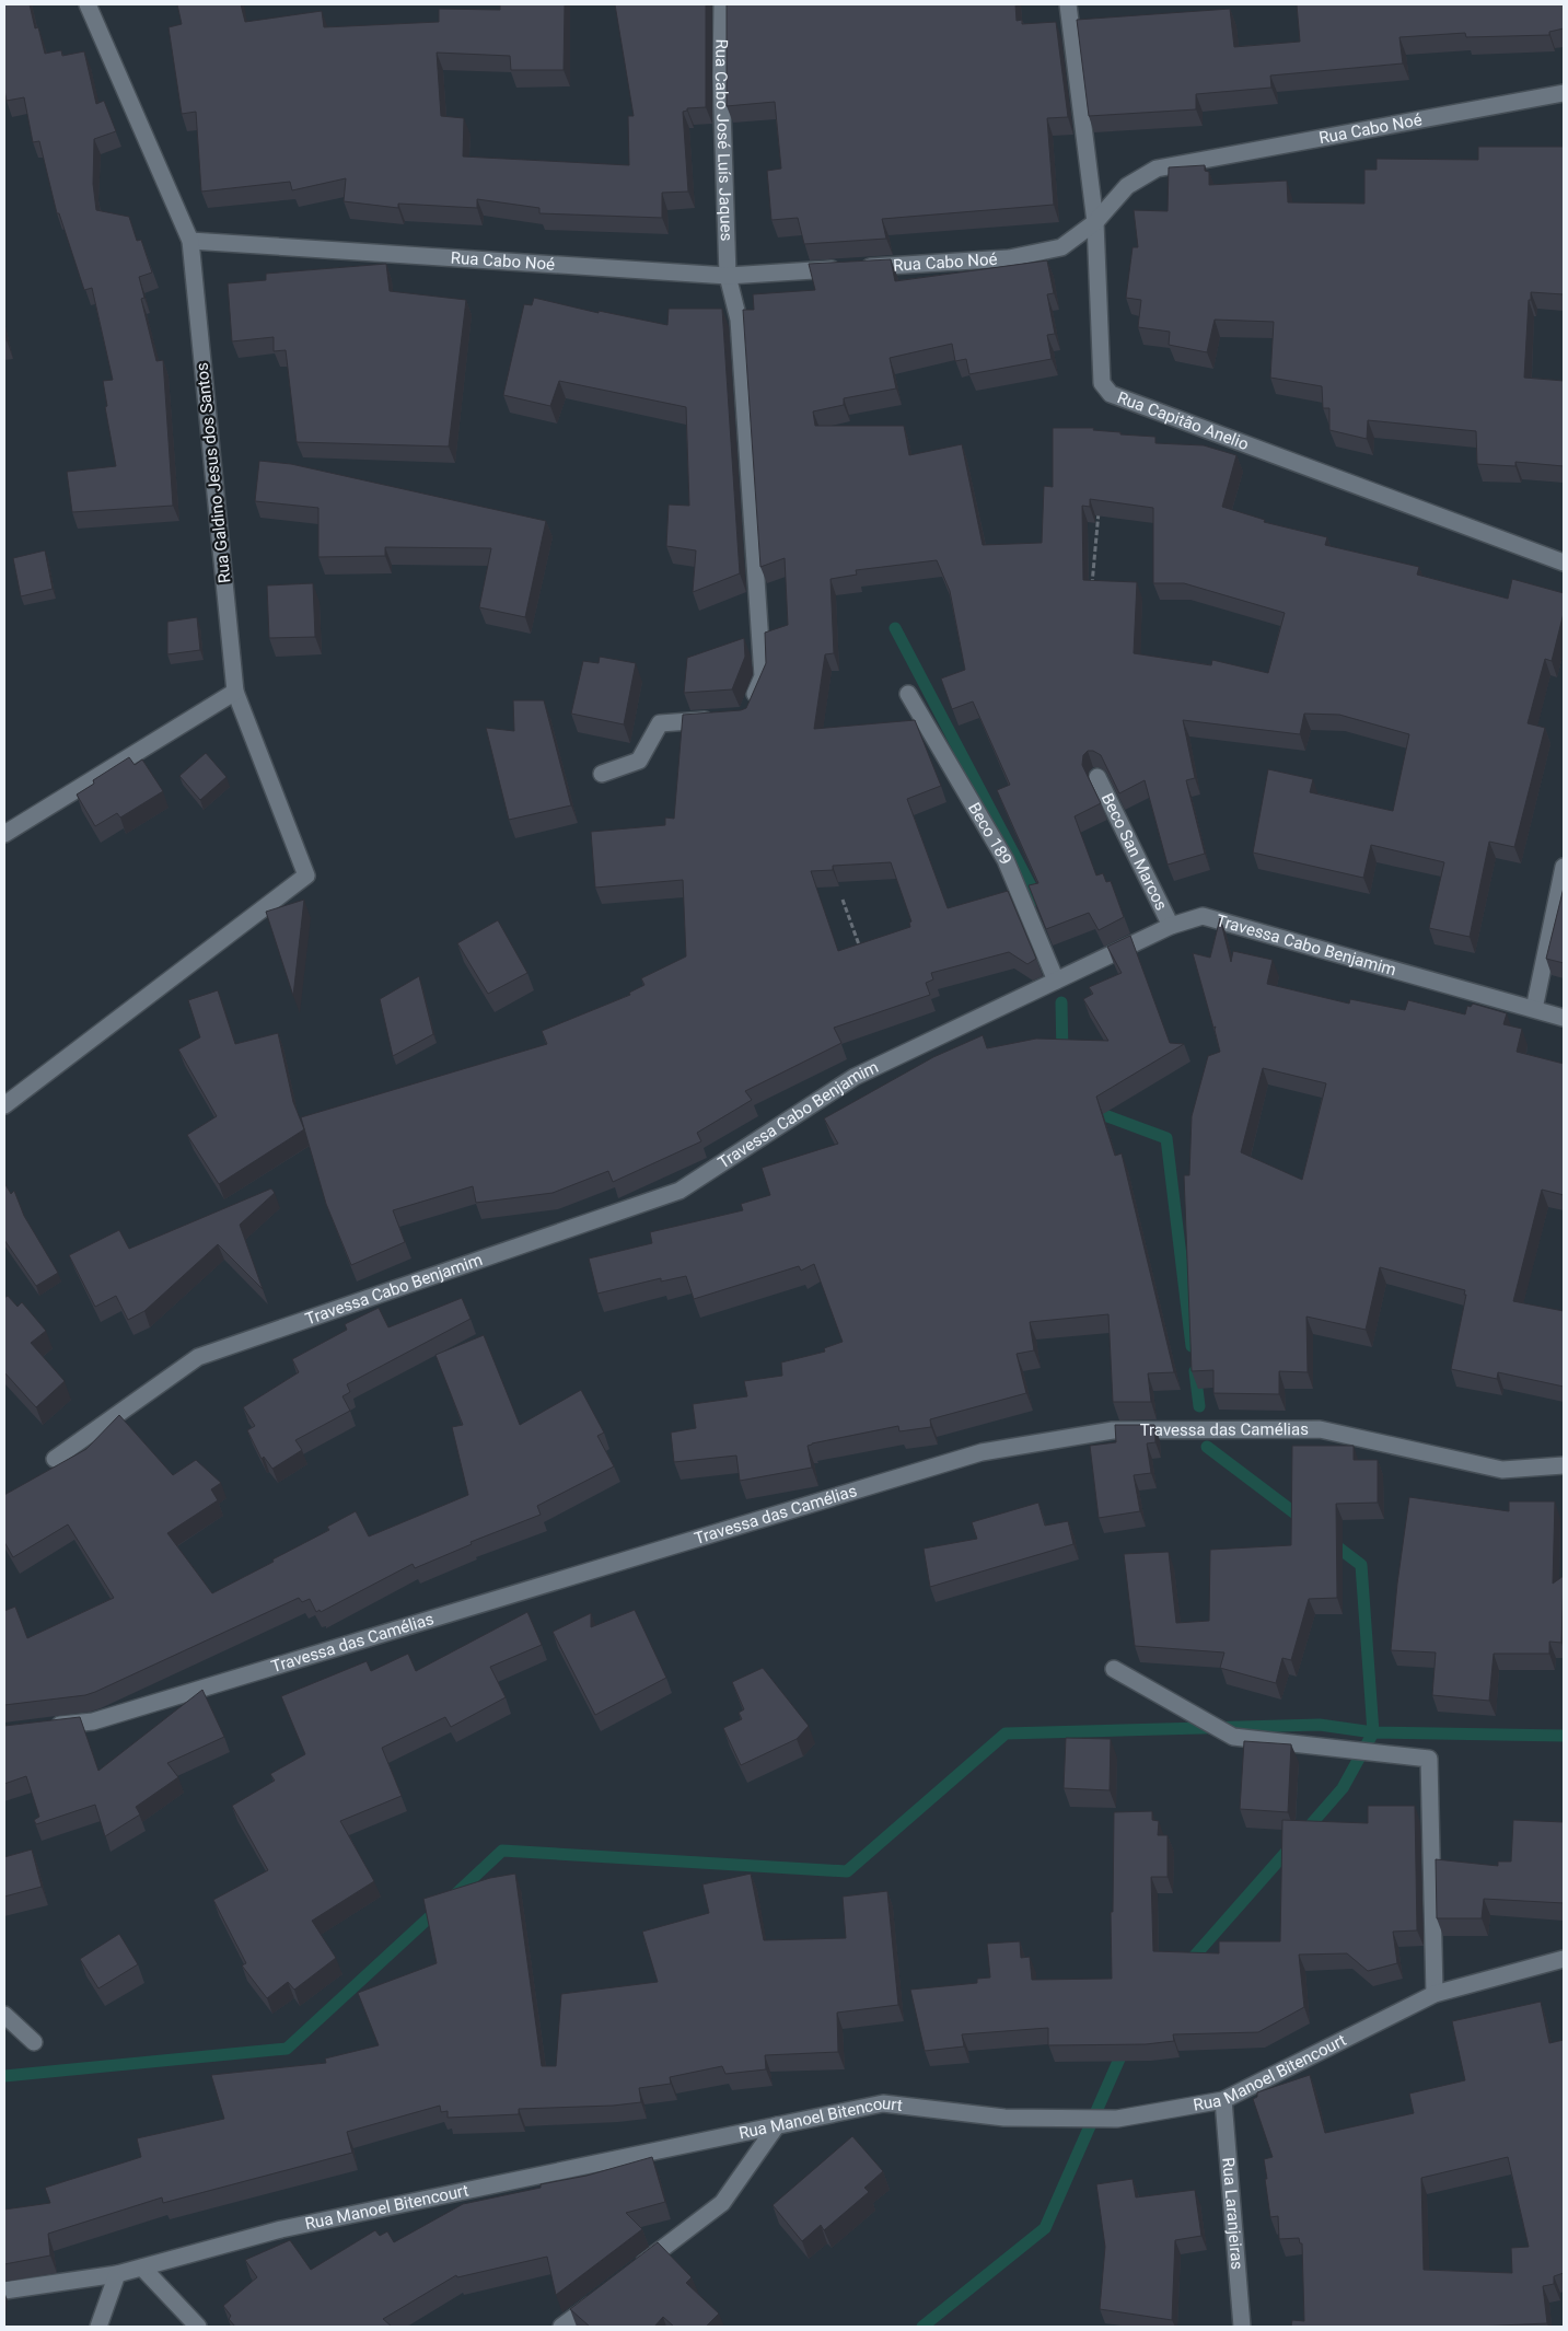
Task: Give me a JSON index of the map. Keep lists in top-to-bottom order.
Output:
{
  "streets": {
    "street": [
      "Rua Cabo Noé",
      "Rua Cabo José Luís Jaques",
      "Rua Capitão Anelio",
      "Rua Galdino Jesus dos Santos",
      "Beco 189",
      "Beco San Marcos",
      "Travessa Cabo Benjamim",
      "Travessa das Camélias",
      "Rua Manoel Bitencourt",
      "Rua Laranjeiras"
    ]
  },
  "crossings": [
    ["Rua Cabo Noé", "Rua Cabo José Luís Jaques"],
    ["Rua Cabo Noé", "Rua Capitão Anelio"],
    ["Rua Cabo Noé", "Rua Galdino Jesus dos Santos"],
    ["Beco 189", "Travessa Cabo Benjamim"],
    ["Beco San Marcos", "Travessa Cabo Benjamim"],
    ["Rua Manoel Bitencourt", "Rua Laranjeiras"]
  ]
}
